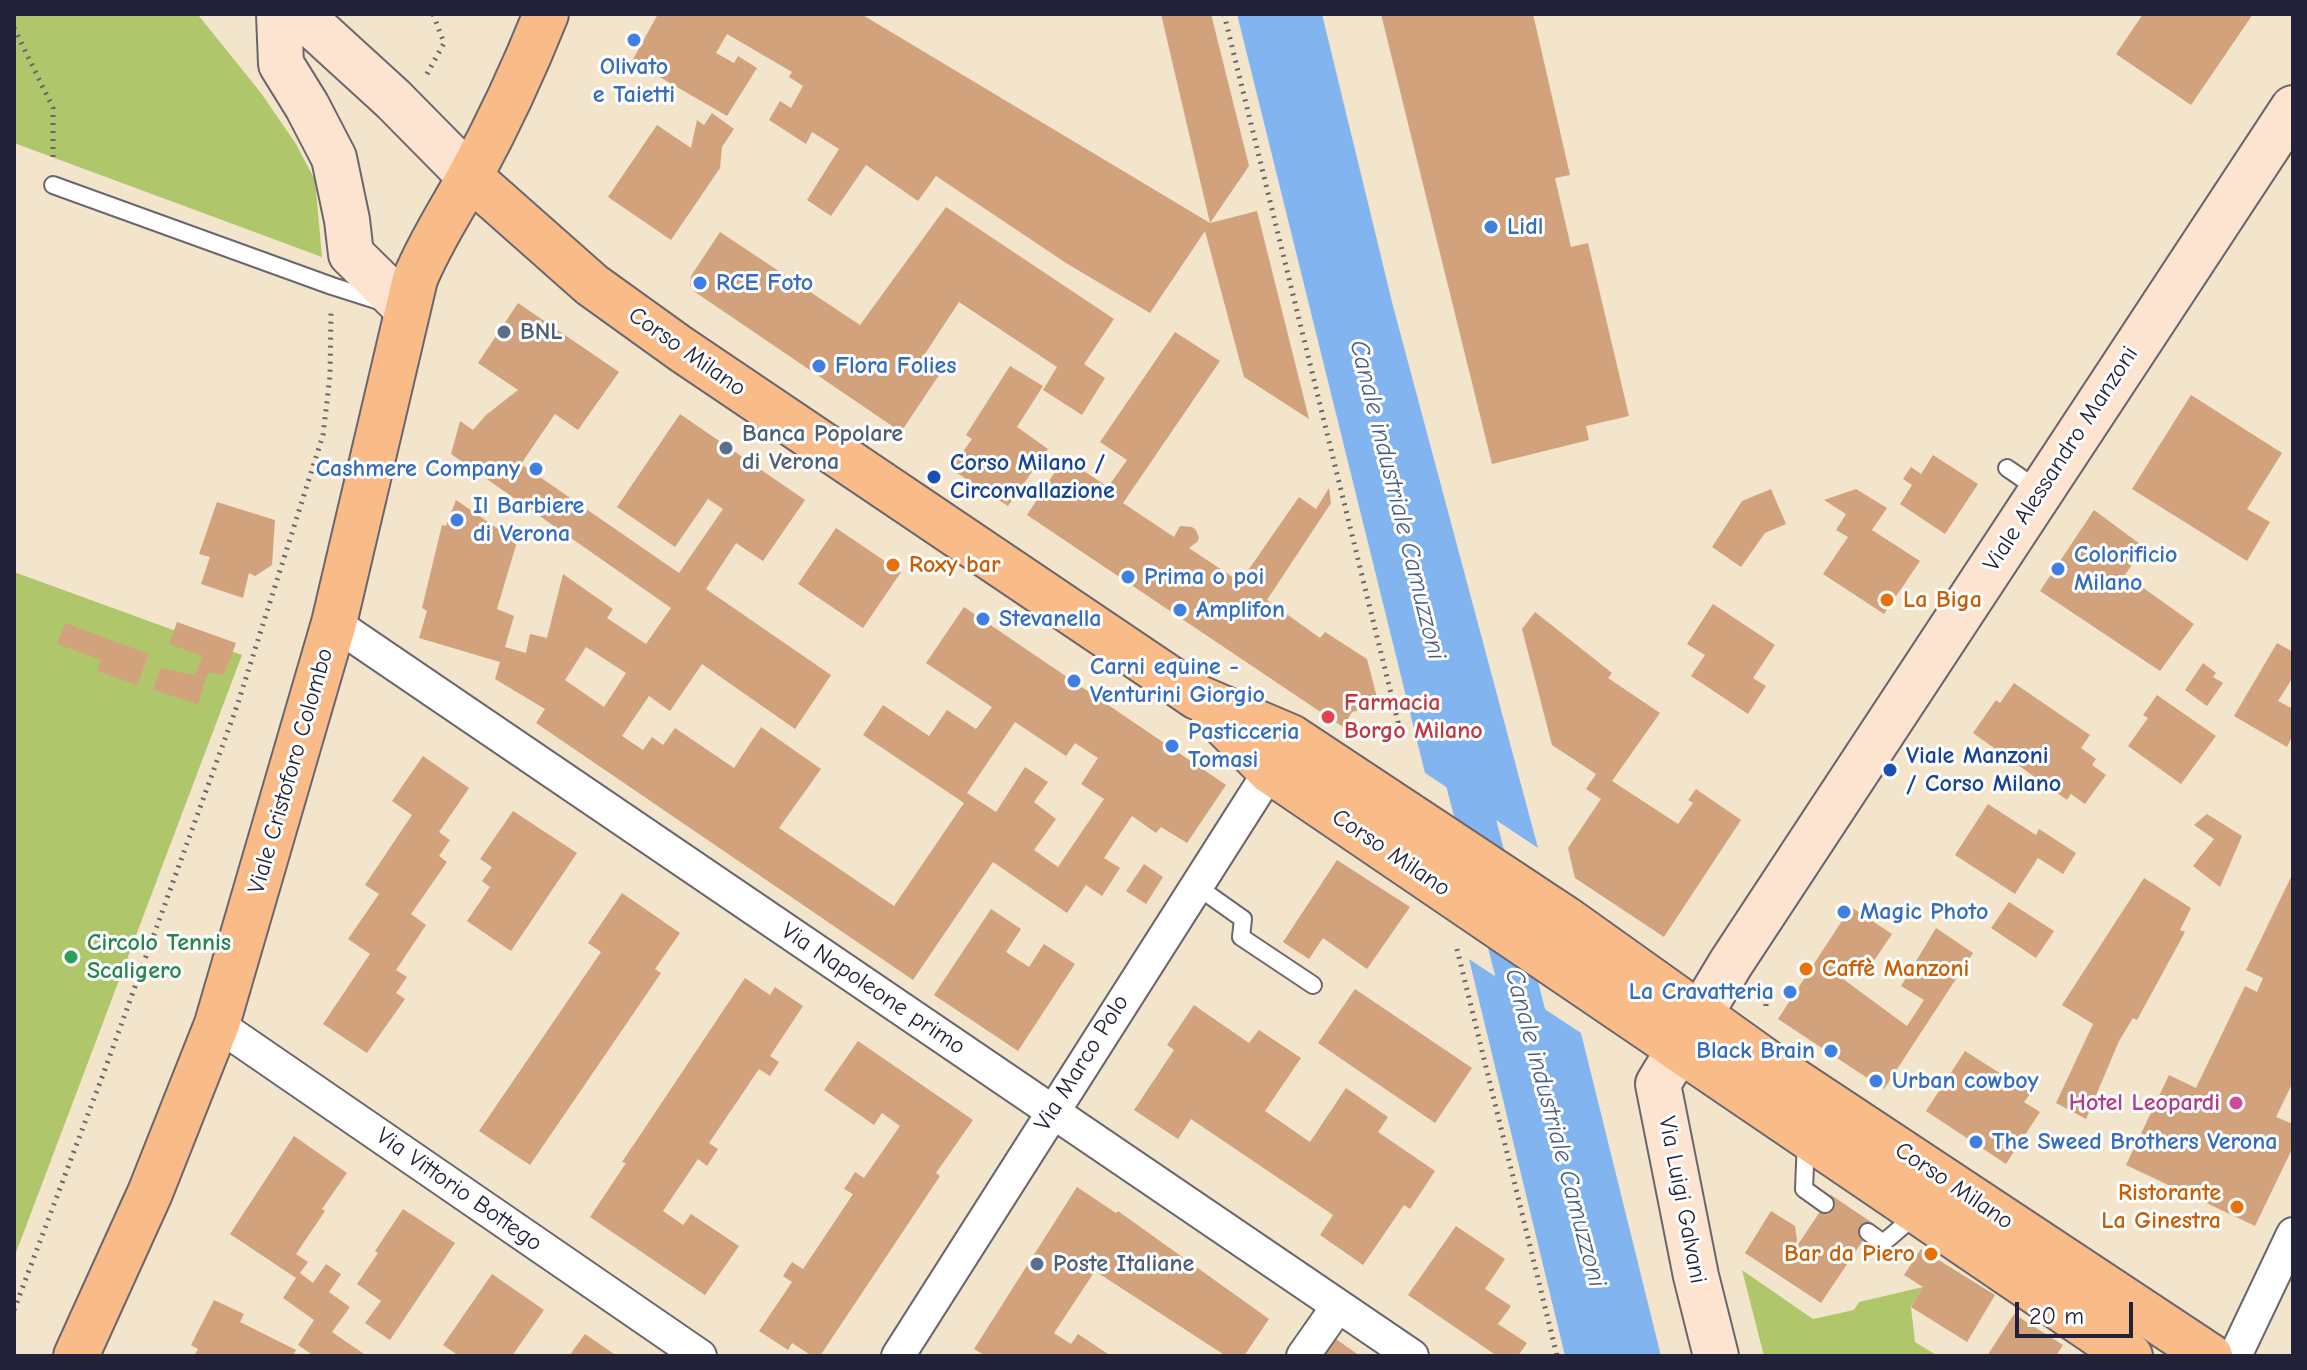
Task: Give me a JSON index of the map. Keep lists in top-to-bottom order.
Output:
{
  "streets": {
    "main road": ["Corso Milano", "Viale Cristoforo Colombo"],
    "street": [
      "Viale Alessandro Manzoni",
      "Via Napoleone primo",
      "Via Marco Polo",
      "Via Vittorio Bottego",
      "Via Luigi Galvani"
    ]
  },
  "crossings": [
    ["Corso Milano", "Viale Alessandro Manzoni"],
    ["Corso Milano", "Viale Cristoforo Colombo"],
    ["Corso Milano", "Via Marco Polo"],
    ["Corso Milano", "Via Luigi Galvani"],
    ["Viale Alessandro Manzoni", "Via Luigi Galvani"],
    ["Viale Cristoforo Colombo", "Via Napoleone primo"],
    ["Viale Cristoforo Colombo", "Via Vittorio Bottego"],
    ["Via Napoleone primo", "Via Marco Polo"]
  ],
  "water": ["Canale industriale Camuzzoni"],
  "places": [
    "Olivato e Taietti",
    "Lidl",
    "RCE Foto",
    "BNL",
    "Flora Folies",
    "Banca Popolare di Verona",
    "Cashmere Company",
    "Corso Milano / Circonvallazione",
    "Il Barbiere di Verona",
    "Roxy bar",
    "Colorificio Milano",
    "Prima o poi",
    "La Biga",
    "Amplifon",
    "Stevanella",
    "Carni equine - Venturini Giorgio",
    "Farmacia Borgo Milano",
    "Pasticceria Tomasi",
    "Viale Manzoni / Corso Milano",
    "Magic Photo",
    "Circolo Tennis Scaligero",
    "Caffè Manzoni",
    "La Cravatteria",
    "Black Brain",
    "Urban cowboy",
    "Hotel Leopardi",
    "The Sweed Brothers Verona",
    "Ristorante La Ginestra",
    "Bar da Piero",
    "Poste Italiane"
  ],
  "scale_bar": "20 m"
}
